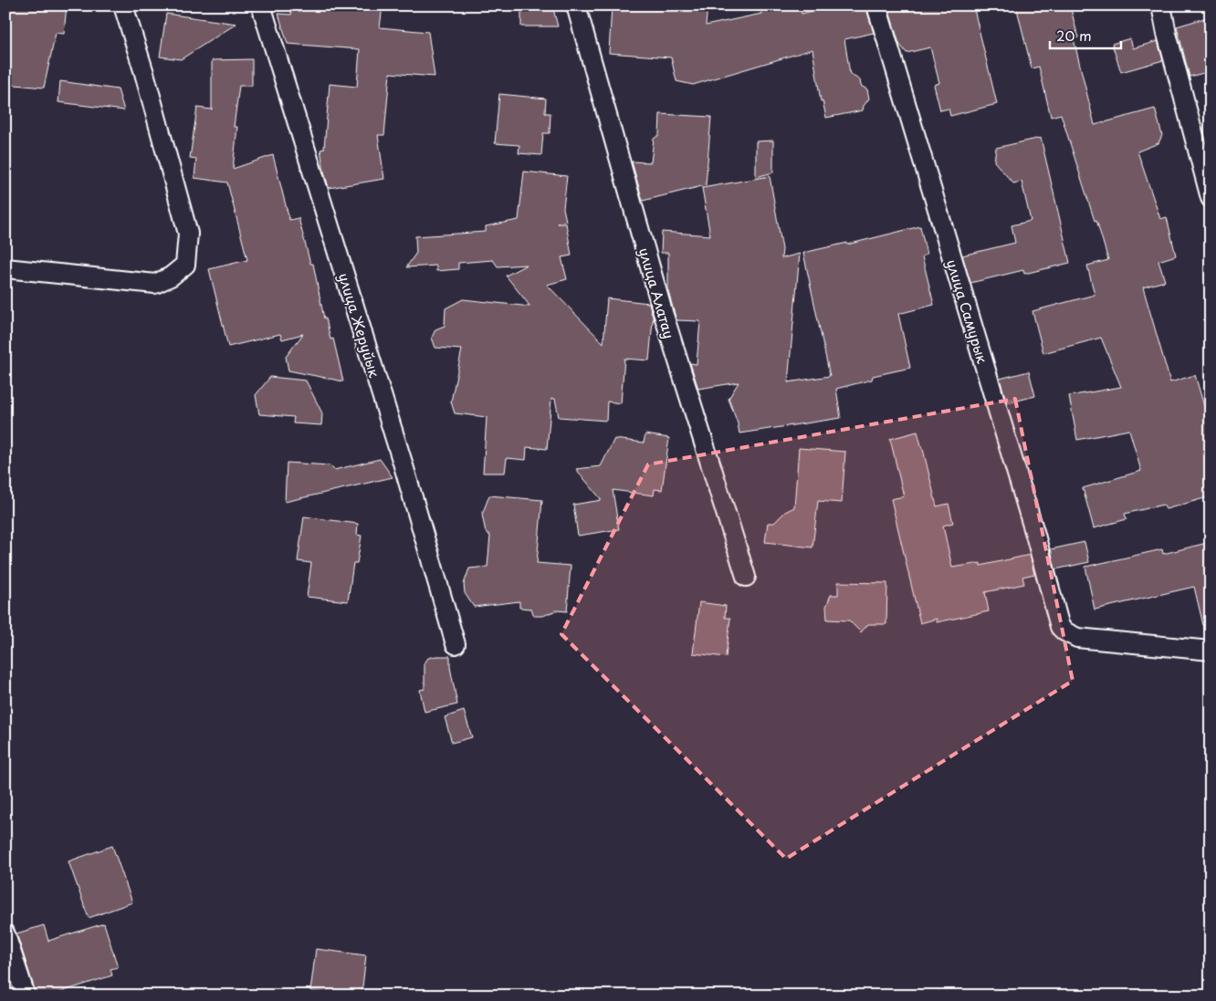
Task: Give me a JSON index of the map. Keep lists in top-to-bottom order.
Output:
{
  "streets": {
    "street": ["улица Алатау", "улица Самурык", "улица Жеруйык"]
  },
  "scale_bar": "20 m"
}
